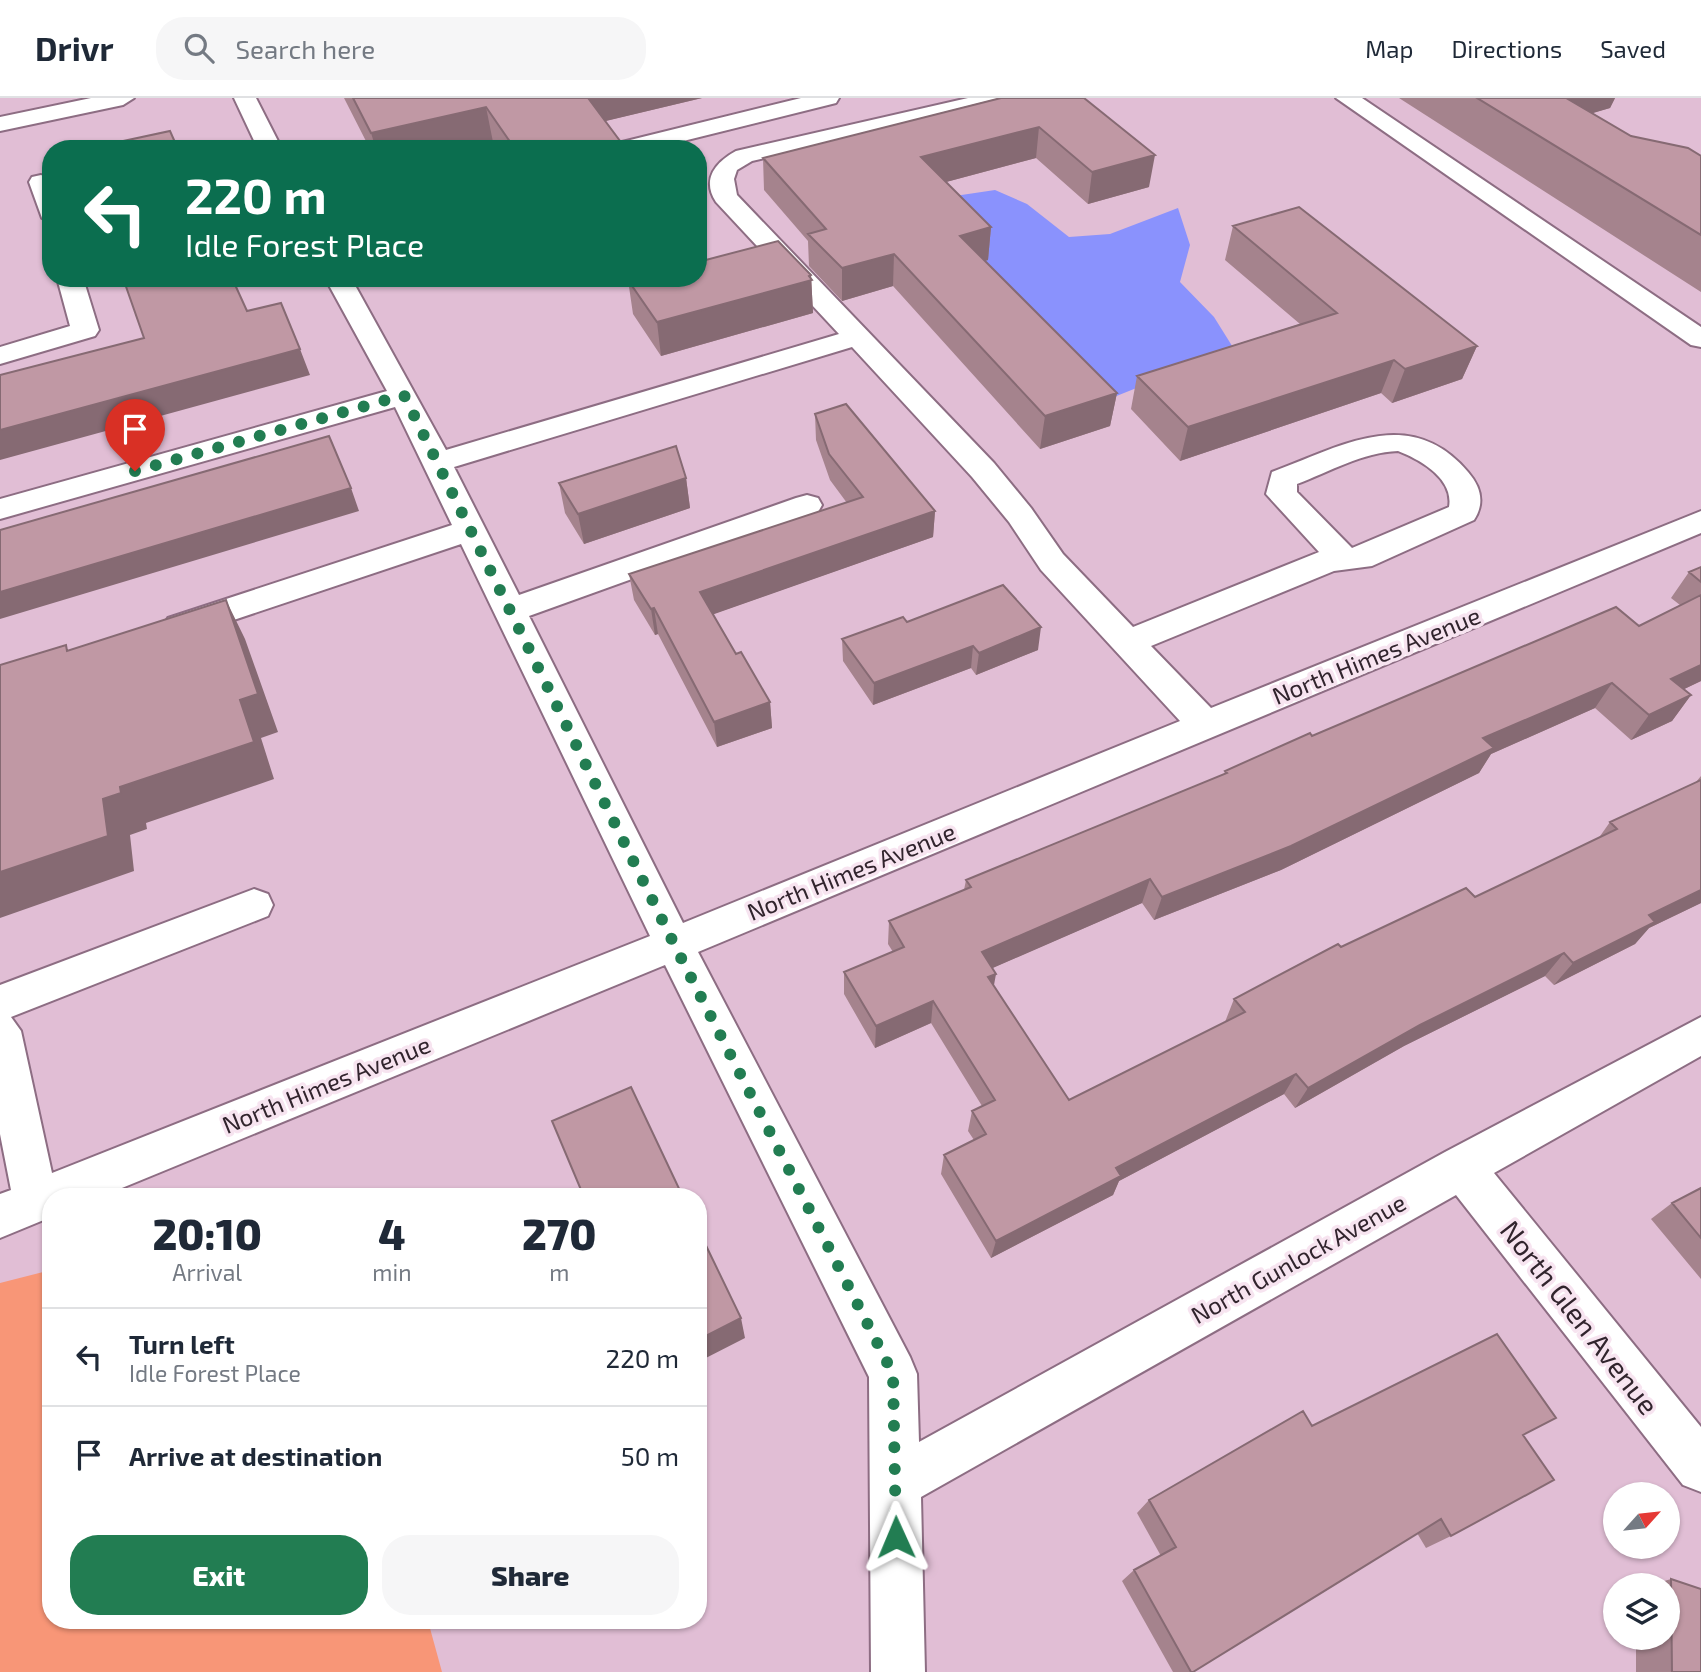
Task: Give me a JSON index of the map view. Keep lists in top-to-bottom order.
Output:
{
  "streets": {
    "street": ["North Himes Avenue", "North Gunlock Avenue", "North Glen Avenue"]
  },
  "crossings": [
    ["North Gunlock Avenue", "North Glen Avenue"]
  ],
  "north": "top right",
  "page": {
    "header": "Drivr",
    "search": "Search here",
    "nav": ["Map", "Directions", "Saved"],
    "turn": ["220 m", "Idle Forest Place"],
    "eta": [
      "20:10",
      "Arrival",
      "4",
      "min",
      "270",
      "m"
    ],
    "list": [
      {
        "name": "Turn left",
        "note": "Idle Forest Place",
        "value": "220 m"
      },
      {
        "name": "Arrive at destination",
        "value": "50 m"
      }
    ],
    "buttons": ["Exit", "Share"]
  }
}
